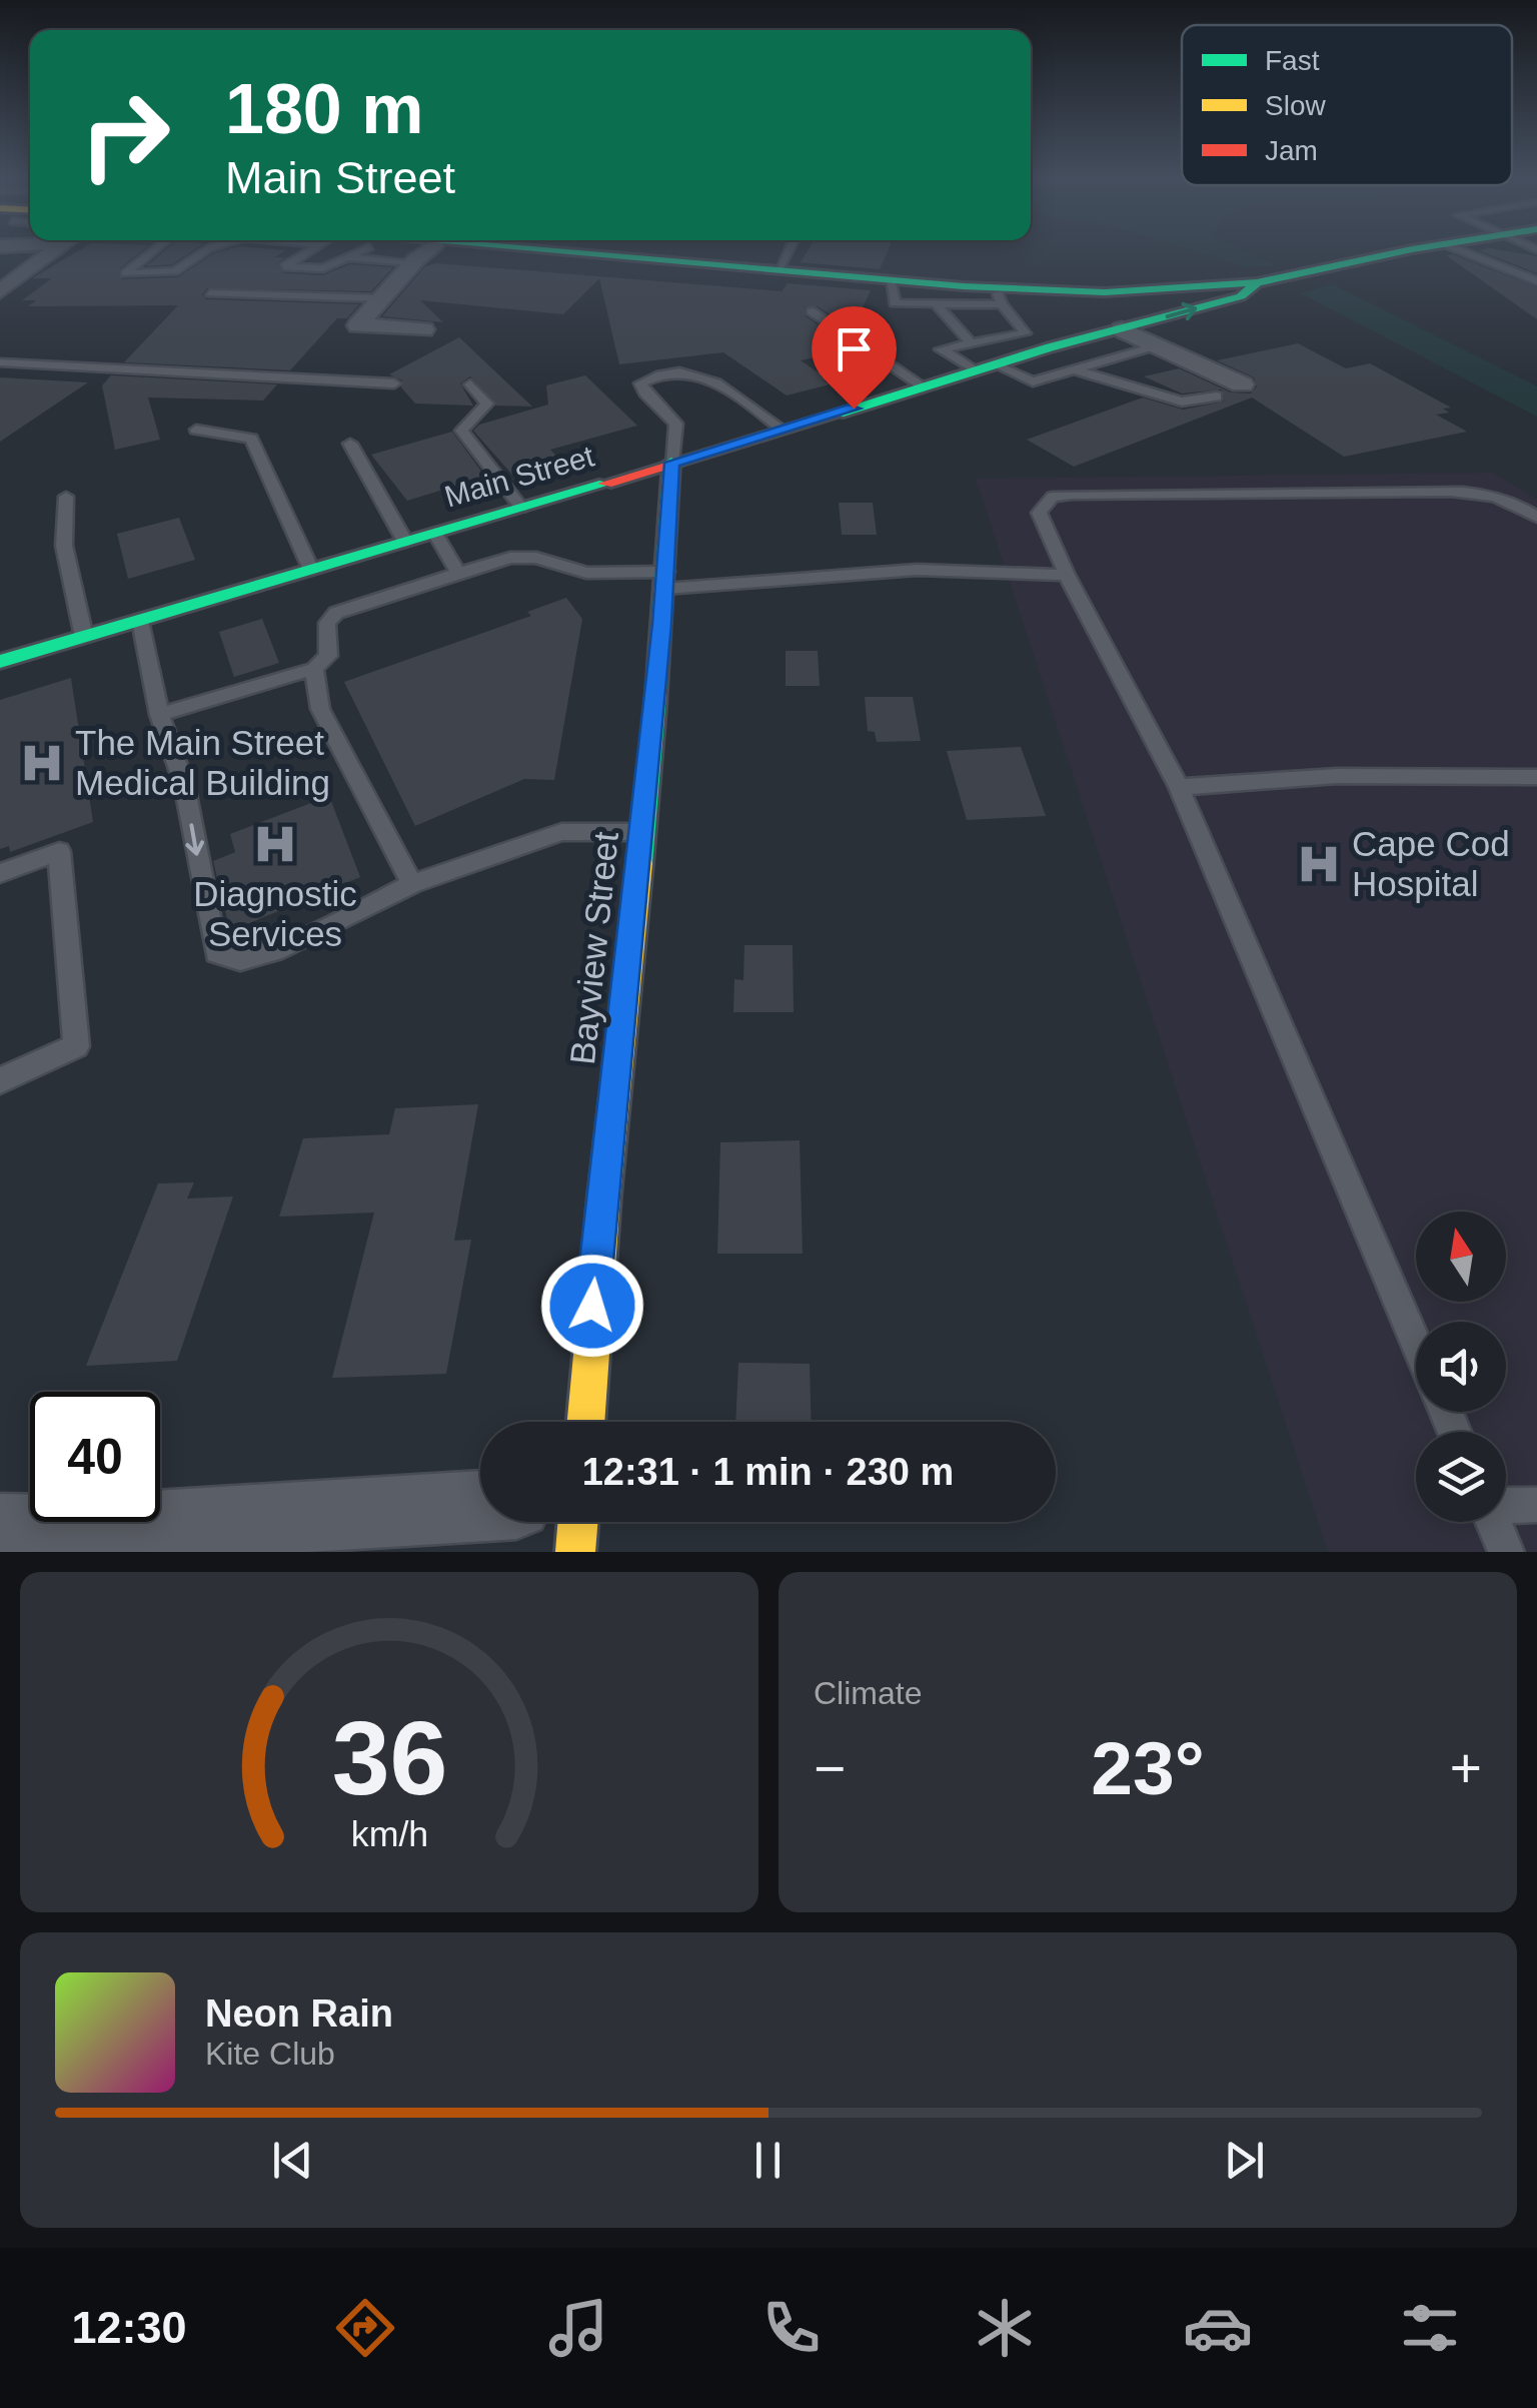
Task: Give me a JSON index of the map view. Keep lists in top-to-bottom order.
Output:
{
  "streets": {
    "main road": ["Main Street", "Bayview Street"]
  },
  "crossings": [
    ["Main Street", "Bayview Street"]
  ],
  "places": {
    "hospital": ["The Main Street Medical Building", "Diagnostic Services", "Cape Cod Hospital"]
  },
  "legend": ["Fast", "Slow", "Jam"],
  "north": "top",
  "page": {
    "turn": ["180 m", "Main Street"],
    "limit": "40",
    "trip": "12:31 · 1 min · 230 m",
    "tile": "Climate",
    "heat": ["−", "23°", "+"],
    "song": ["Neon Rain", "Kite Club"],
    "tabs": "12:30",
    "gauge": ["36", "km/h"]
  }
}
